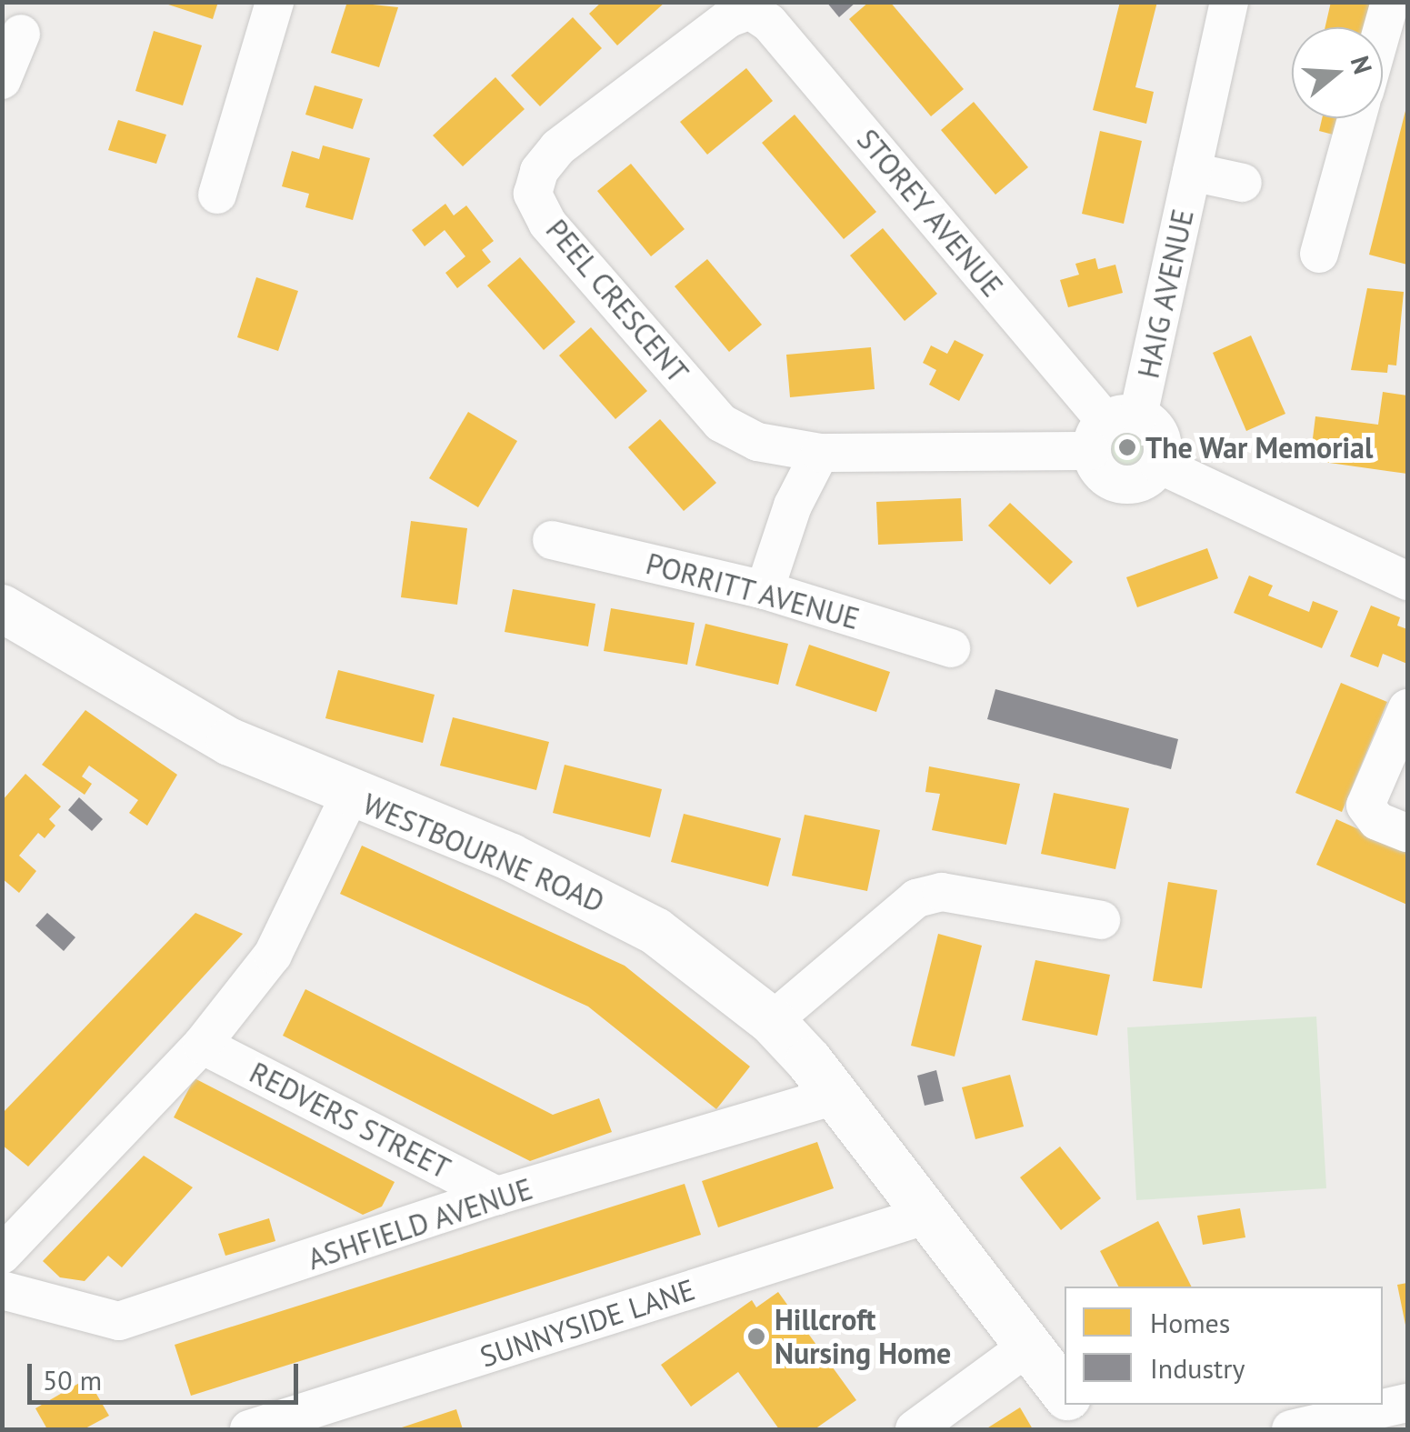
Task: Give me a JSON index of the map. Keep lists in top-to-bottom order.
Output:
{
  "streets": {
    "street": [
      "STOREY AVENUE",
      "HAIG AVENUE",
      "PEEL CRESCENT",
      "PORRITT AVENUE",
      "WESTBOURNE ROAD",
      "REDVERS STREET",
      "ASHFIELD AVENUE",
      "SUNNYSIDE LANE"
    ]
  },
  "crossings": [
    ["STOREY AVENUE", "HAIG AVENUE"],
    ["STOREY AVENUE", "PEEL CRESCENT"],
    ["HAIG AVENUE", "PEEL CRESCENT"],
    ["WESTBOURNE ROAD", "ASHFIELD AVENUE"],
    ["WESTBOURNE ROAD", "SUNNYSIDE LANE"],
    ["REDVERS STREET", "ASHFIELD AVENUE"]
  ],
  "places": ["The War Memorial", "Hillcroft Nursing Home"],
  "legend": ["Homes", "Industry"],
  "scale_bar": "50 m",
  "north": "right"
}
